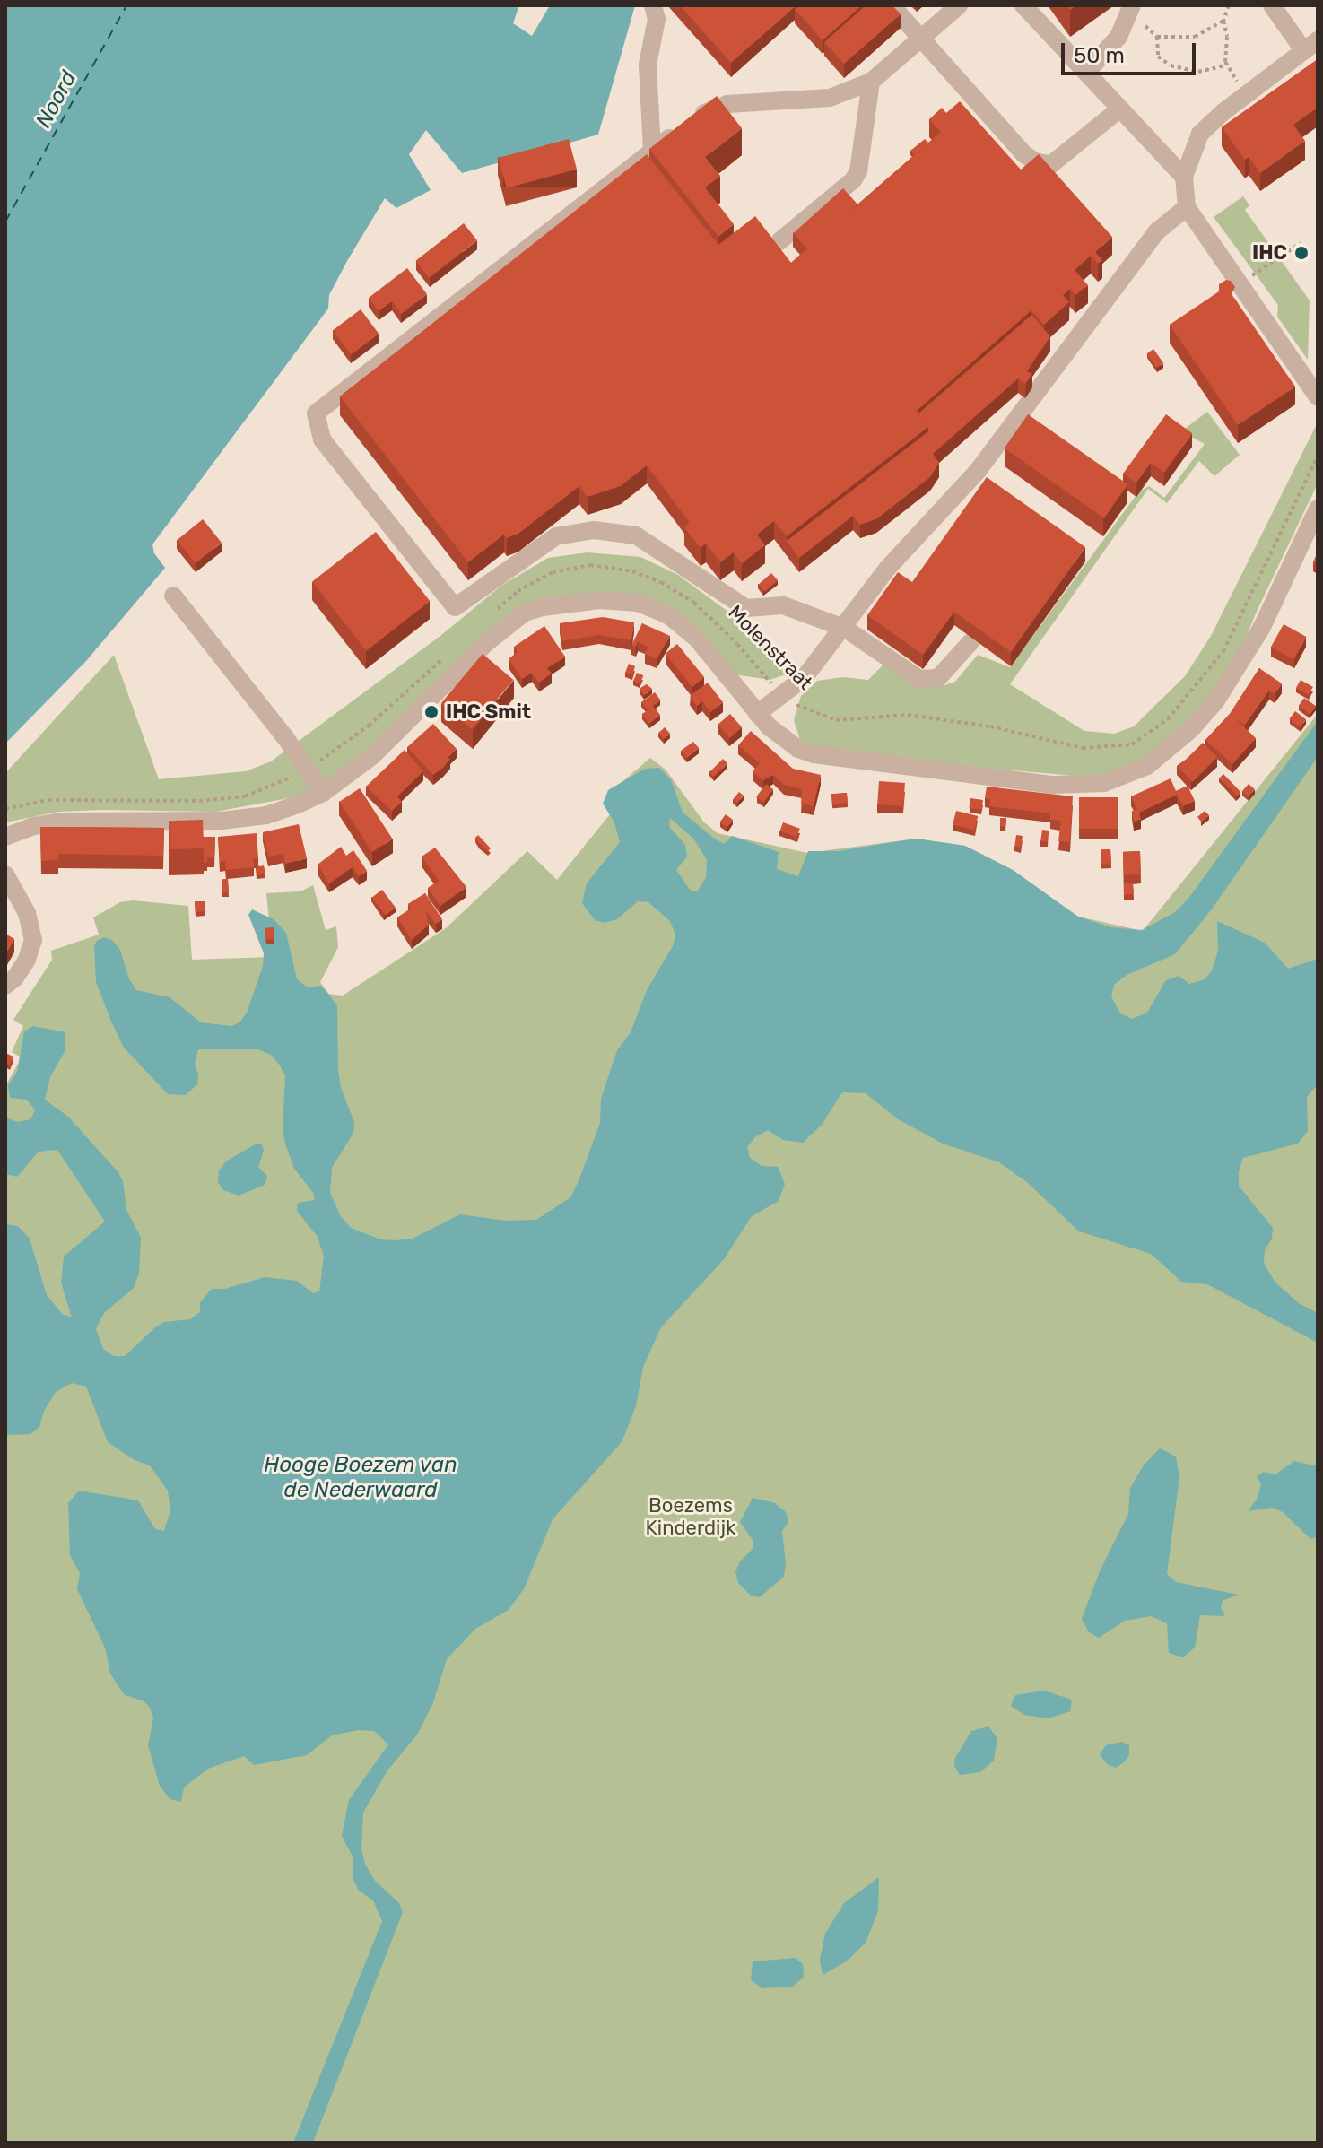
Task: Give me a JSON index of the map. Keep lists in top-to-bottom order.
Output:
{
  "streets": {
    "path": ["Molenstraat"]
  },
  "water": ["Noord", "Hooge Boezem van de Nederwaard"],
  "parks": ["Boezems Kinderdijk"],
  "places": ["IHC", "IHC Smit"],
  "scale_bar": "50 m"
}
